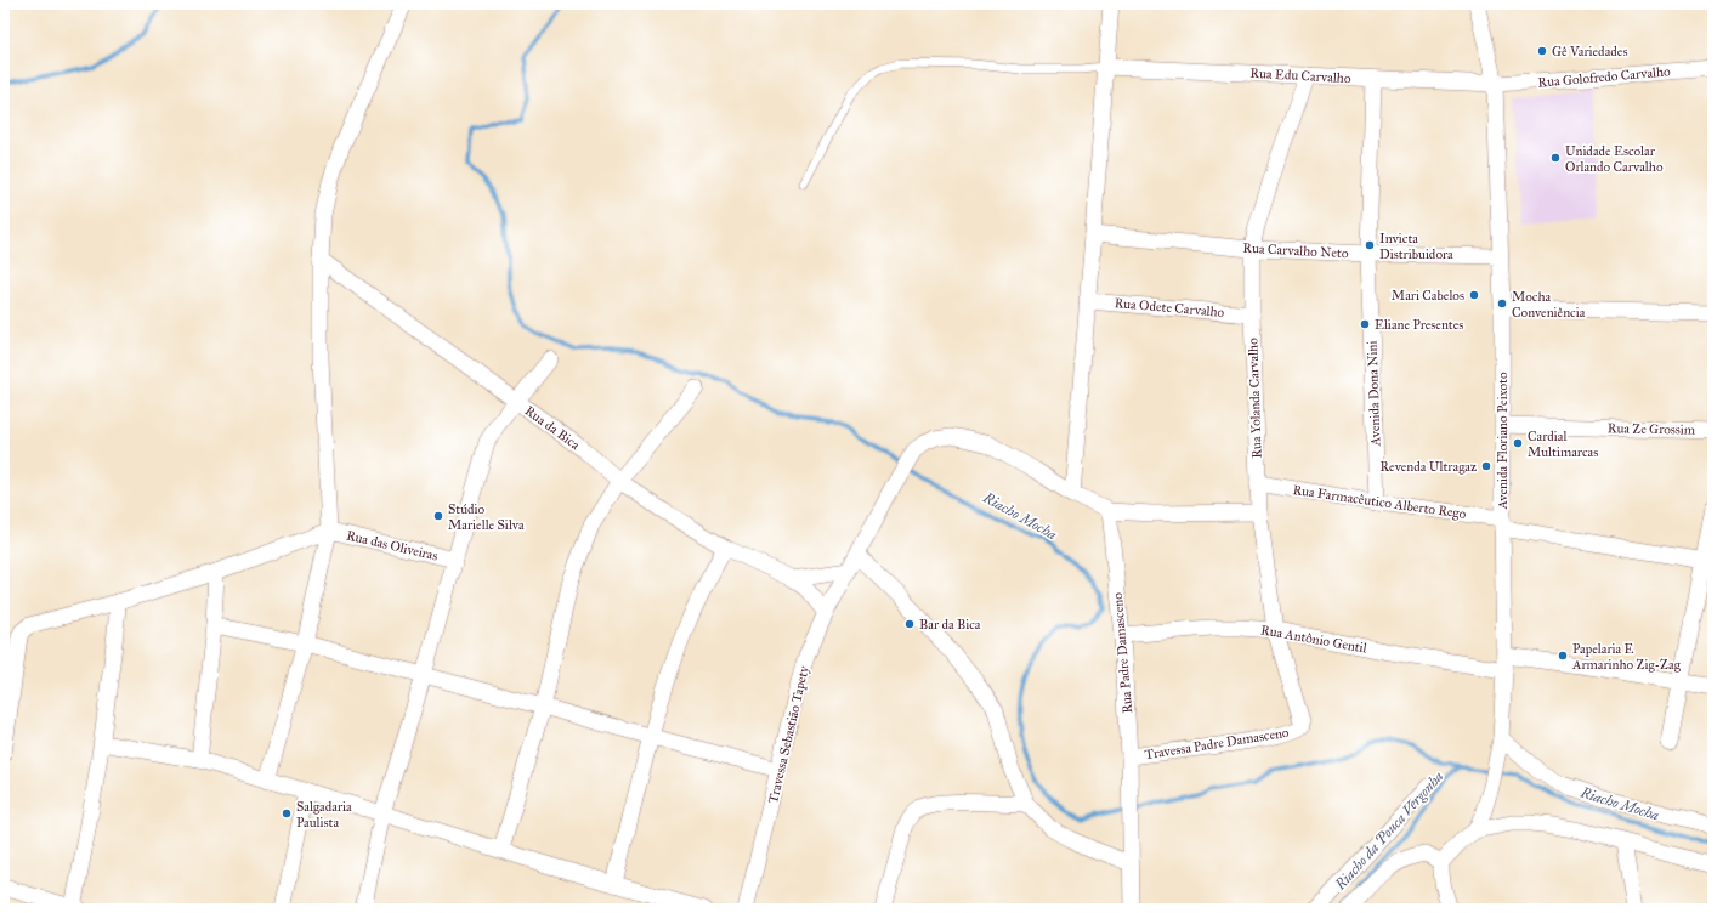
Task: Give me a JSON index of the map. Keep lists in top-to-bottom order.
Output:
{
  "streets": {
    "street": [
      "Rua Edu Carvalho",
      "Rua Golofredo Carvalho",
      "Rua Carvalho Neto",
      "Rua Odete Carvalho",
      "Avenida Dona Nini",
      "Rua Yolanda Carvalho",
      "Rua da Bica",
      "Rua Ze Grossim",
      "Avenida Floriano Peixoto",
      "Rua Farmacêutico Alberto Rego",
      "Rua das Oliveiras",
      "Rua Antônio Gentil",
      "Rua Padre Damasceno",
      "Travessa Sebastião Tapety",
      "Travessa Padre Damasceno"
    ]
  },
  "crossings": [
    ["Rua Edu Carvalho", "Rua Golofredo Carvalho"],
    ["Rua Edu Carvalho", "Avenida Dona Nini"],
    ["Rua Edu Carvalho", "Rua Yolanda Carvalho"],
    ["Rua Edu Carvalho", "Avenida Floriano Peixoto"],
    ["Rua Golofredo Carvalho", "Avenida Floriano Peixoto"],
    ["Rua Carvalho Neto", "Avenida Dona Nini"],
    ["Rua Carvalho Neto", "Rua Yolanda Carvalho"],
    ["Rua Carvalho Neto", "Avenida Floriano Peixoto"],
    ["Rua Odete Carvalho", "Rua Yolanda Carvalho"],
    ["Avenida Dona Nini", "Rua Farmacêutico Alberto Rego"],
    ["Rua Yolanda Carvalho", "Rua Farmacêutico Alberto Rego"],
    ["Rua Yolanda Carvalho", "Rua Antônio Gentil"],
    ["Rua Yolanda Carvalho", "Travessa Padre Damasceno"],
    ["Rua da Bica", "Travessa Sebastião Tapety"],
    ["Rua Ze Grossim", "Avenida Floriano Peixoto"],
    ["Avenida Floriano Peixoto", "Rua Farmacêutico Alberto Rego"],
    ["Avenida Floriano Peixoto", "Rua Antônio Gentil"],
    ["Rua Antônio Gentil", "Rua Padre Damasceno"],
    ["Rua Padre Damasceno", "Travessa Padre Damasceno"]
  ],
  "water": ["Riacho Mocha", "Riacho da Pouca Vergonha"],
  "places": [
    "Gê Variedades",
    "Unidade Escolar Orlando Carvalho",
    "Invicta Distribuidora",
    "Mari Cabelos",
    "Mocha Conveniência",
    "Eliane Presentes",
    "Cardial Multimarcas",
    "Revenda Ultragaz",
    "Stúdio Marielle Silva",
    "Bar da Bica",
    "Papelaria E Armarinho Zig-Zag",
    "Salgadaria Paulista"
  ]
}
